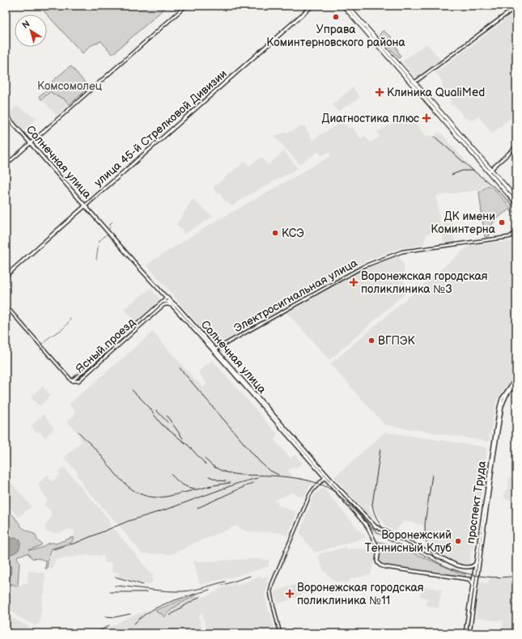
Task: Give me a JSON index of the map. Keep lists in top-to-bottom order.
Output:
{
  "streets": {
    "main road": ["улица 45-й Стрелковой Дивизии", "Солнечная улица", "проспект Труда"],
    "street": ["Электросигнальная улица", "Ясный проезд"]
  },
  "crossings": [
    ["улица 45-й Стрелковой Дивизии", "Солнечная улица"],
    ["Солнечная улица", "Электросигнальная улица"],
    ["Солнечная улица", "Ясный проезд"],
    ["Солнечная улица", "проспект Труда"]
  ],
  "parks": ["Комсомолец"],
  "places": {
    "other": [
      "Управа Коминтерновского района",
      "ДК имени Коминтерна",
      "КСЭ",
      "ВГПЭК",
      "Воронежский Теннисный Клуб"
    ],
    "health": [
      "Клиника QualiMed",
      "Диагностика плюс",
      "Воронежская городская поликлиника №3",
      "Воронежская городская поликлиника №11"
    ]
  },
  "north": "top left"
}
